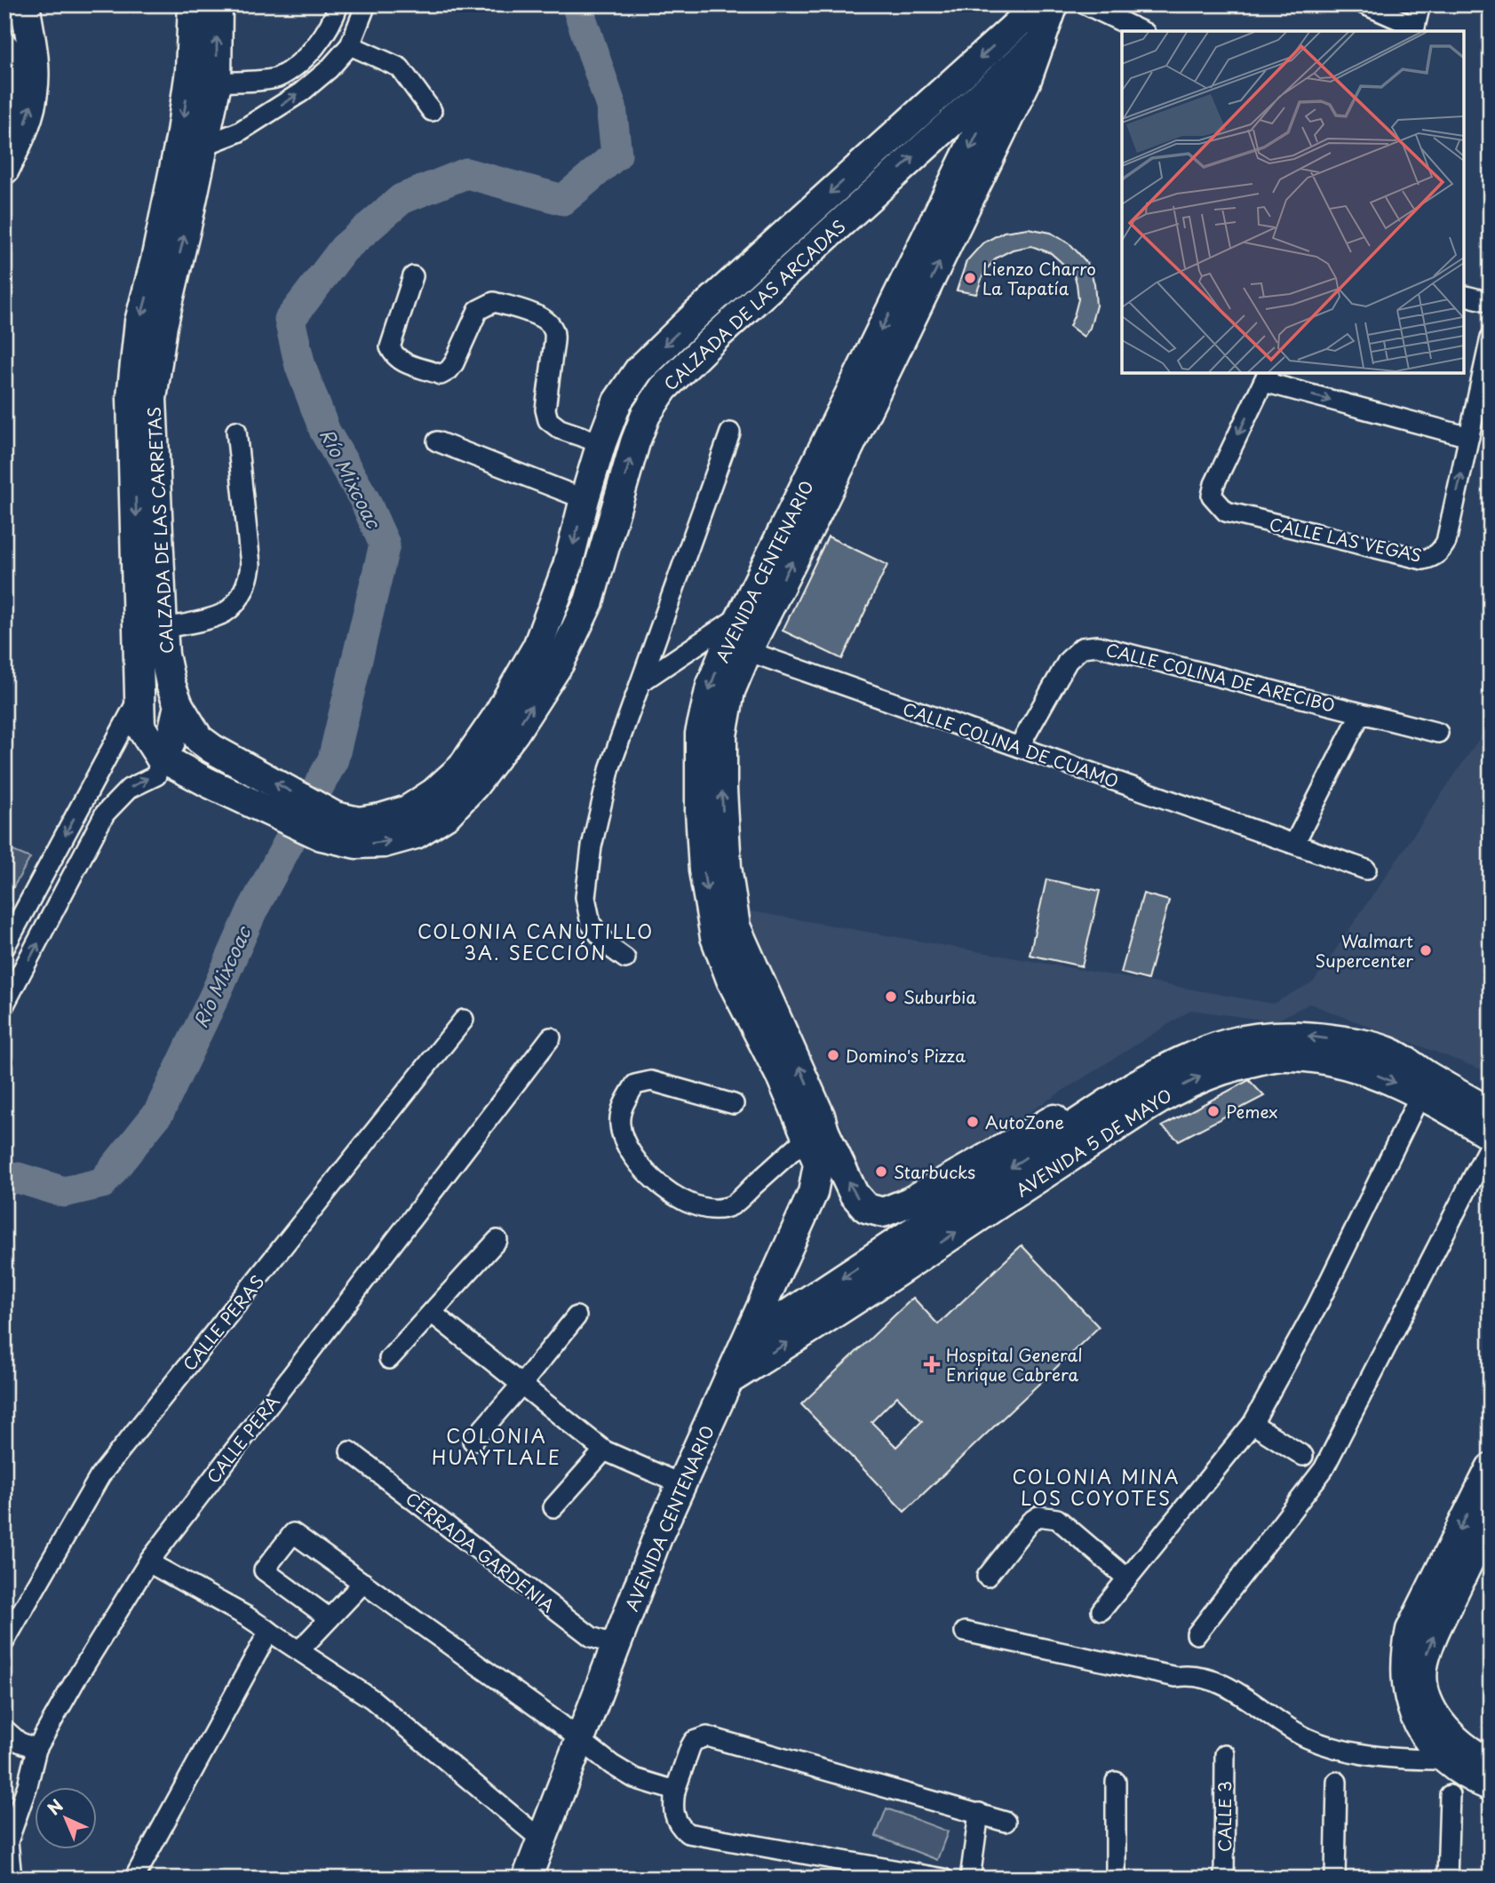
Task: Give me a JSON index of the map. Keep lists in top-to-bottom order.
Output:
{
  "streets": {
    "main road": [
      "CALZADA DE LAS ARCADAS",
      "CALZADA DE LAS CARRETAS",
      "AVENIDA CENTENARIO",
      "AVENIDA 5 DE MAYO"
    ],
    "street": [
      "CALLE LAS VEGAS",
      "CALLE COLINA DE ARECIBO",
      "CALLE COLINA DE CUAMO",
      "CALLE PERAS",
      "CALLE PERA",
      "CERRADA GARDENIA",
      "CALLE 3"
    ]
  },
  "crossings": [
    ["CALZADA DE LAS ARCADAS", "CALZADA DE LAS CARRETAS"],
    ["CALZADA DE LAS ARCADAS", "AVENIDA CENTENARIO"],
    ["AVENIDA CENTENARIO", "CALLE COLINA DE CUAMO"],
    ["AVENIDA CENTENARIO", "AVENIDA 5 DE MAYO"],
    ["AVENIDA CENTENARIO", "CERRADA GARDENIA"],
    ["CALLE COLINA DE ARECIBO", "CALLE COLINA DE CUAMO"]
  ],
  "districts": ["COLONIA CANUTILLO 3A. SECCIÓN", "COLONIA HUAYTLALE", "COLONIA MINA LOS COYOTES"],
  "water": ["Río Mixcoac"],
  "places": {
    "other": [
      "Lienzo Charro La Tapatía",
      "Walmart Supercenter",
      "Suburbia",
      "Domino's Pizza",
      "Pemex",
      "AutoZone",
      "Starbucks"
    ],
    "health": ["Hospital General Enrique Cabrera"]
  },
  "north": "top left"
}
